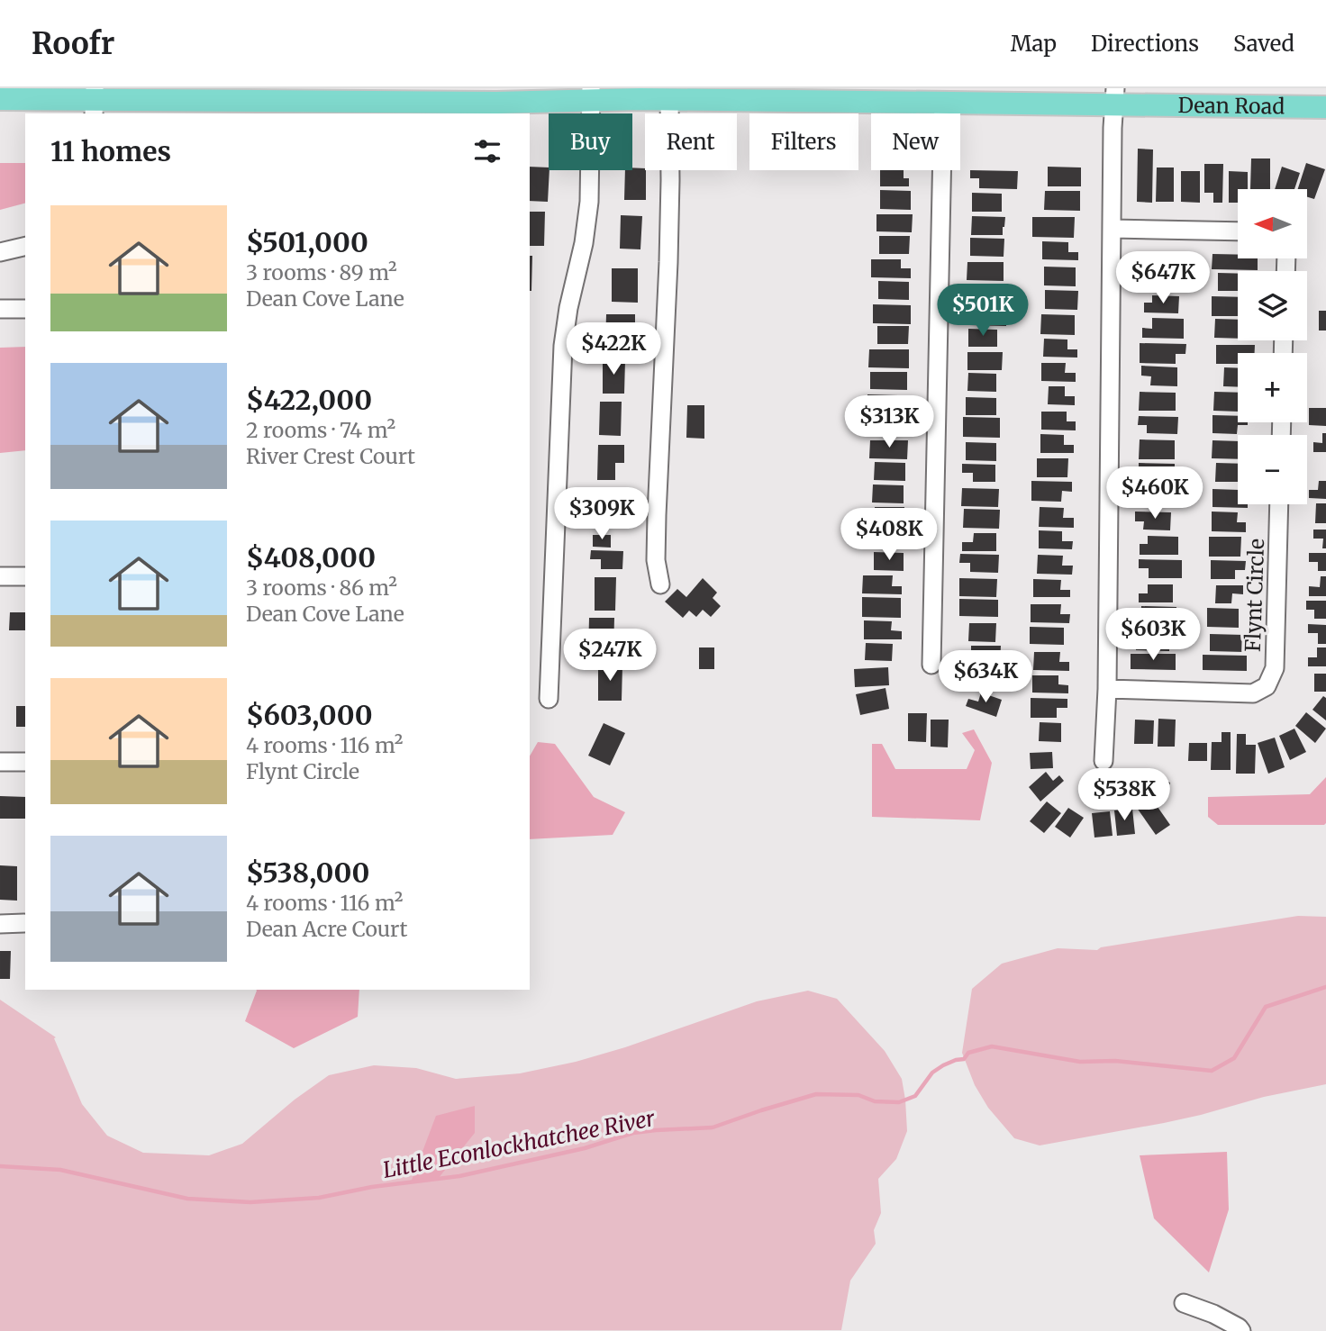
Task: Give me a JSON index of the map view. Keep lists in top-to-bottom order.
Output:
{
  "streets": {
    "main road": ["Dean Road"],
    "street": ["Flynt Circle"]
  },
  "water": ["Little Econlockhatchee River"],
  "north": "left",
  "page": {
    "header": "Roofr",
    "nav": ["Map", "Directions", "Saved"],
    "chip": [
      "Buy",
      "Rent",
      "Filters",
      "New"
    ],
    "heading": "11 homes",
    "map_buttons": ["+", "−"],
    "list": [
      {
        "name": "$501,000",
        "note": "3 rooms · 89 m² · Dean Cove Lane"
      },
      {
        "name": "$422,000",
        "note": "2 rooms · 74 m² · River Crest Court"
      },
      {
        "name": "$408,000",
        "note": "3 rooms · 86 m² · Dean Cove Lane"
      },
      {
        "name": "$603,000",
        "note": "4 rooms · 116 m² · Flynt Circle"
      },
      {
        "name": "$538,000",
        "note": "4 rooms · 116 m² · Dean Acre Court"
      }
    ],
    "price": [
      "$647K",
      "$501K",
      "$422K",
      "$313K",
      "$460K",
      "$309K",
      "$408K",
      "$603K",
      "$247K",
      "$634K",
      "$538K"
    ]
  }
}
